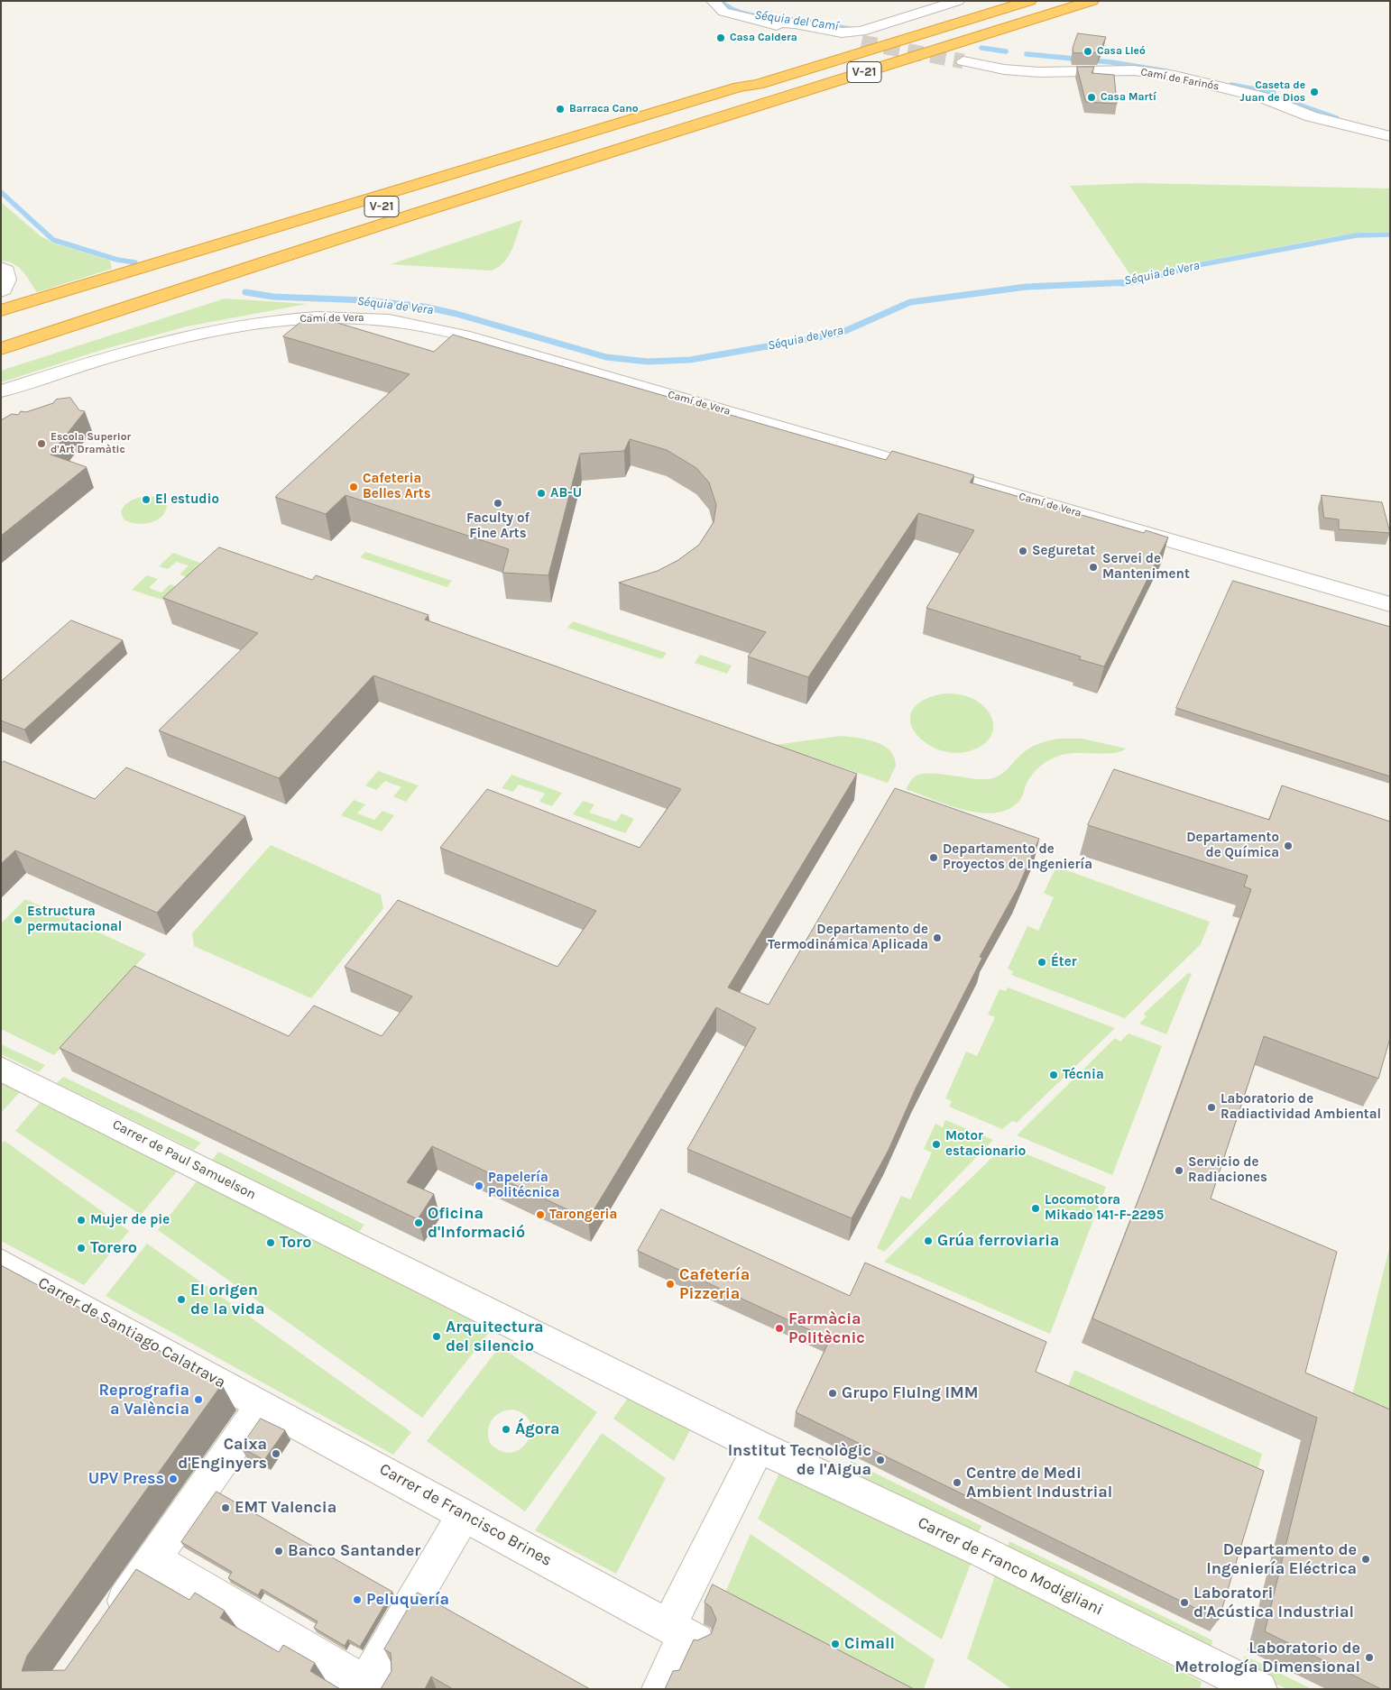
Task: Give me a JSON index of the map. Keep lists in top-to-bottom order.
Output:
{
  "streets": {
    "highway": ["V-21"],
    "street": [
      "Camí de Farinós",
      "Camí de Vera",
      "Carrer de Paul Samuelson",
      "Carrer de Santiago Calatrava",
      "Carrer de Francisco Brines",
      "Carrer de Franco Modigliani"
    ]
  },
  "crossings": [
    ["Carrer de Paul Samuelson", "Carrer de Franco Modigliani"],
    ["Carrer de Santiago Calatrava", "Carrer de Francisco Brines"]
  ],
  "water": ["Séquia del Camí", "Séquia de Vera"],
  "places": [
    "Casa Caldera",
    "Casa Lleó",
    "Caseta de Juan de Dios",
    "Casa Martí",
    "Barraca Cano",
    "Escola Superior d'Art Dramàtic",
    "Cafeteria Belles Arts",
    "AB-U",
    "El estudio",
    "Faculty of Fine Arts",
    "Seguretat",
    "Servei de Manteniment",
    "Departamento de Química",
    "Departamento de Proyectos de Ingeniería",
    "Estructura permutacional",
    "Departamento de Termodinámica Aplicada",
    "Éter",
    "Técnia",
    "Laboratorio de Radiactividad Ambiental",
    "Motor estacionario",
    "Servicio de Radiaciones",
    "Papelería Politécnica",
    "Locomotora Mikado 141-F-2295",
    "Tarongeria",
    "Mujer de pie",
    "Oficina d'Informació",
    "Grúa ferroviaria",
    "Toro",
    "Torero",
    "Cafetería Pizzeria",
    "El origen de la vida",
    "Farmàcia Politècnic",
    "Arquitectura del silencio",
    "Grupo FluIng IMM",
    "Reprografia a València",
    "Ágora",
    "Caixa d'Enginyers",
    "Institut Tecnològic de l'Aigua",
    "UPV Press",
    "Centre de Medi Ambient Industrial",
    "EMT Valencia",
    "Banco Santander",
    "Departamento de Ingeniería Eléctrica",
    "Peluquería",
    "Laboratori d'Acústica Industrial",
    "Cimall",
    "Laboratorio de Metrología Dimensional"
  ]
}
